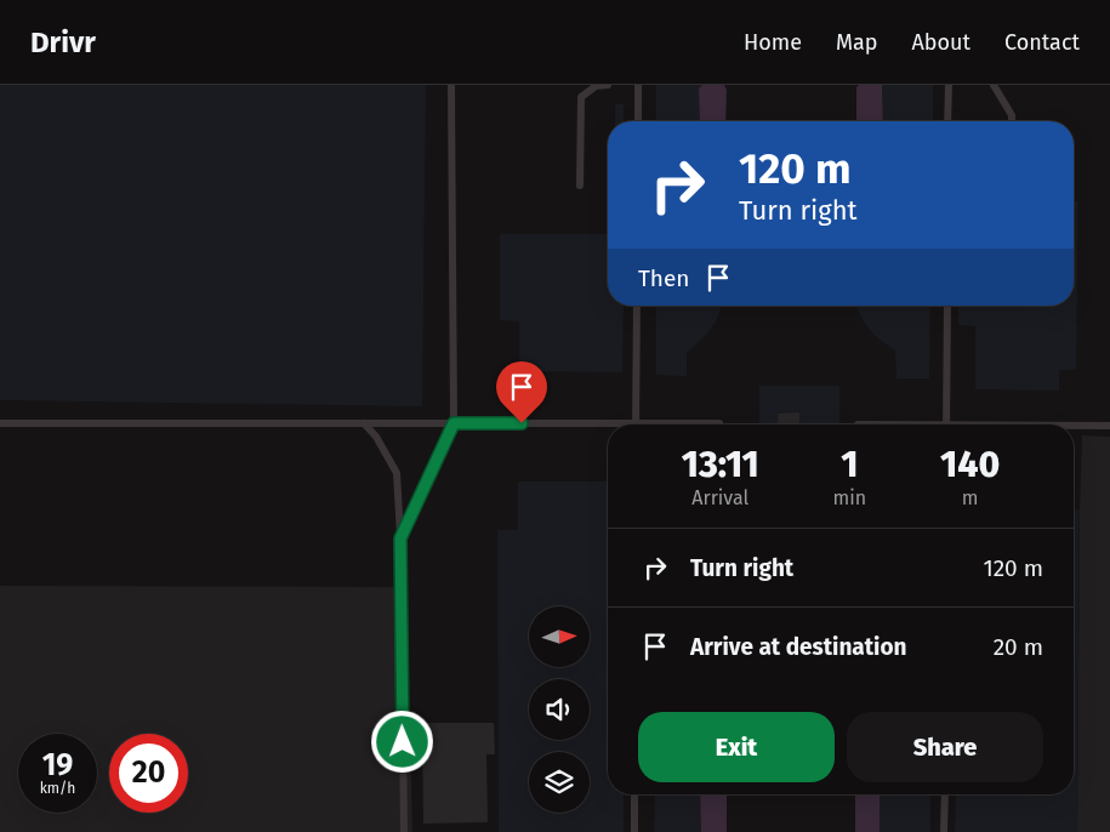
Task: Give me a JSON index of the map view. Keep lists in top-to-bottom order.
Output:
{
  "north": "right",
  "page": {
    "header": "Drivr",
    "nav": [
      "Home",
      "Map",
      "About",
      "Contact"
    ],
    "turn": ["120 m", "Turn right"],
    "then": "Then",
    "eta": [
      "13:11",
      "Arrival",
      "1",
      "min",
      "140",
      "m"
    ],
    "list": [
      {
        "name": "Turn right",
        "value": "120 m"
      },
      {
        "name": "Arrive at destination",
        "value": "20 m"
      }
    ],
    "buttons": ["Exit", "Share"],
    "speed": "19 km/h",
    "limit": "20"
  }
}
